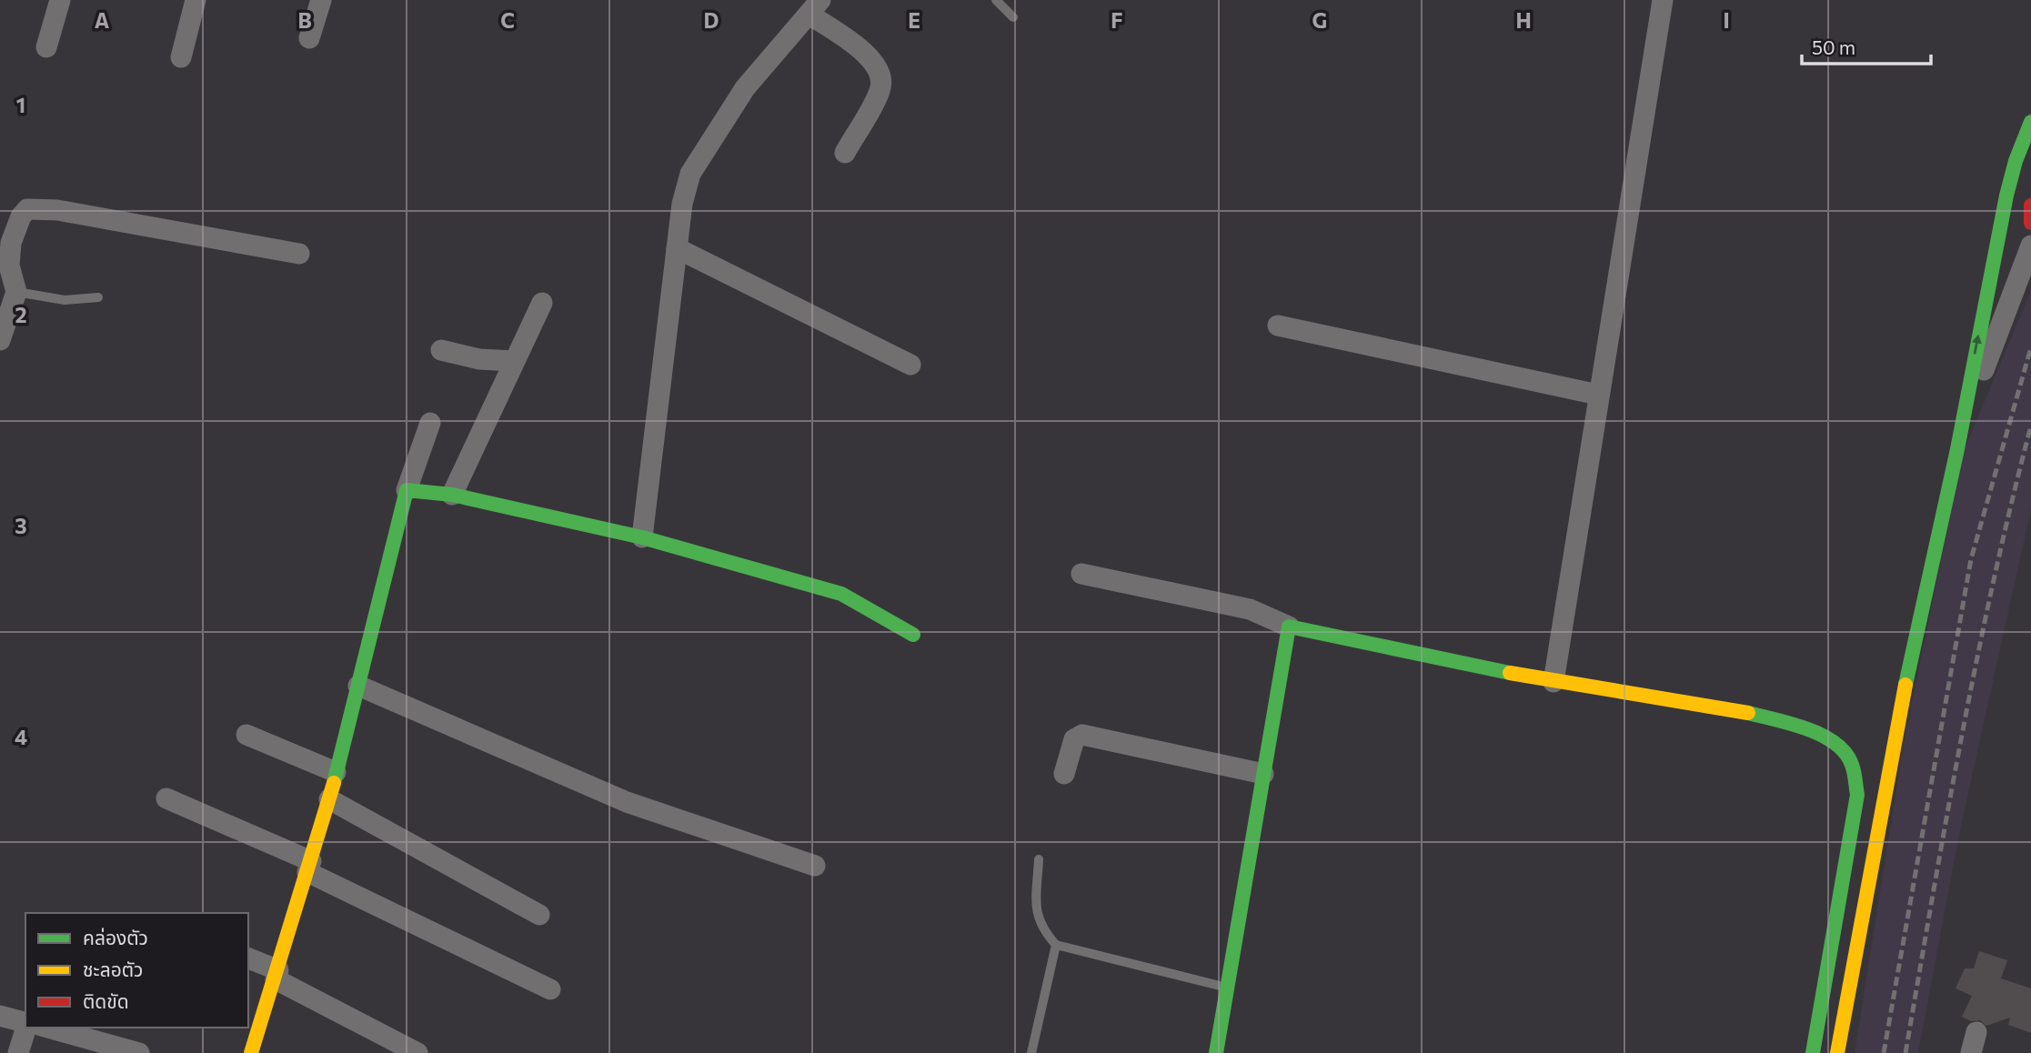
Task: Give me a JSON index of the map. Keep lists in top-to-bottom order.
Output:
{
  "legend": ["คล่องตัว", "ชะลอตัว", "ติดขัด"],
  "scale_bar": "50 m",
  "grid": {
    "columns": [
      "A",
      "B",
      "C",
      "D",
      "E",
      "F",
      "G",
      "H",
      "I"
    ],
    "rows": [
      "1",
      "2",
      "3",
      "4"
    ]
  }
}
